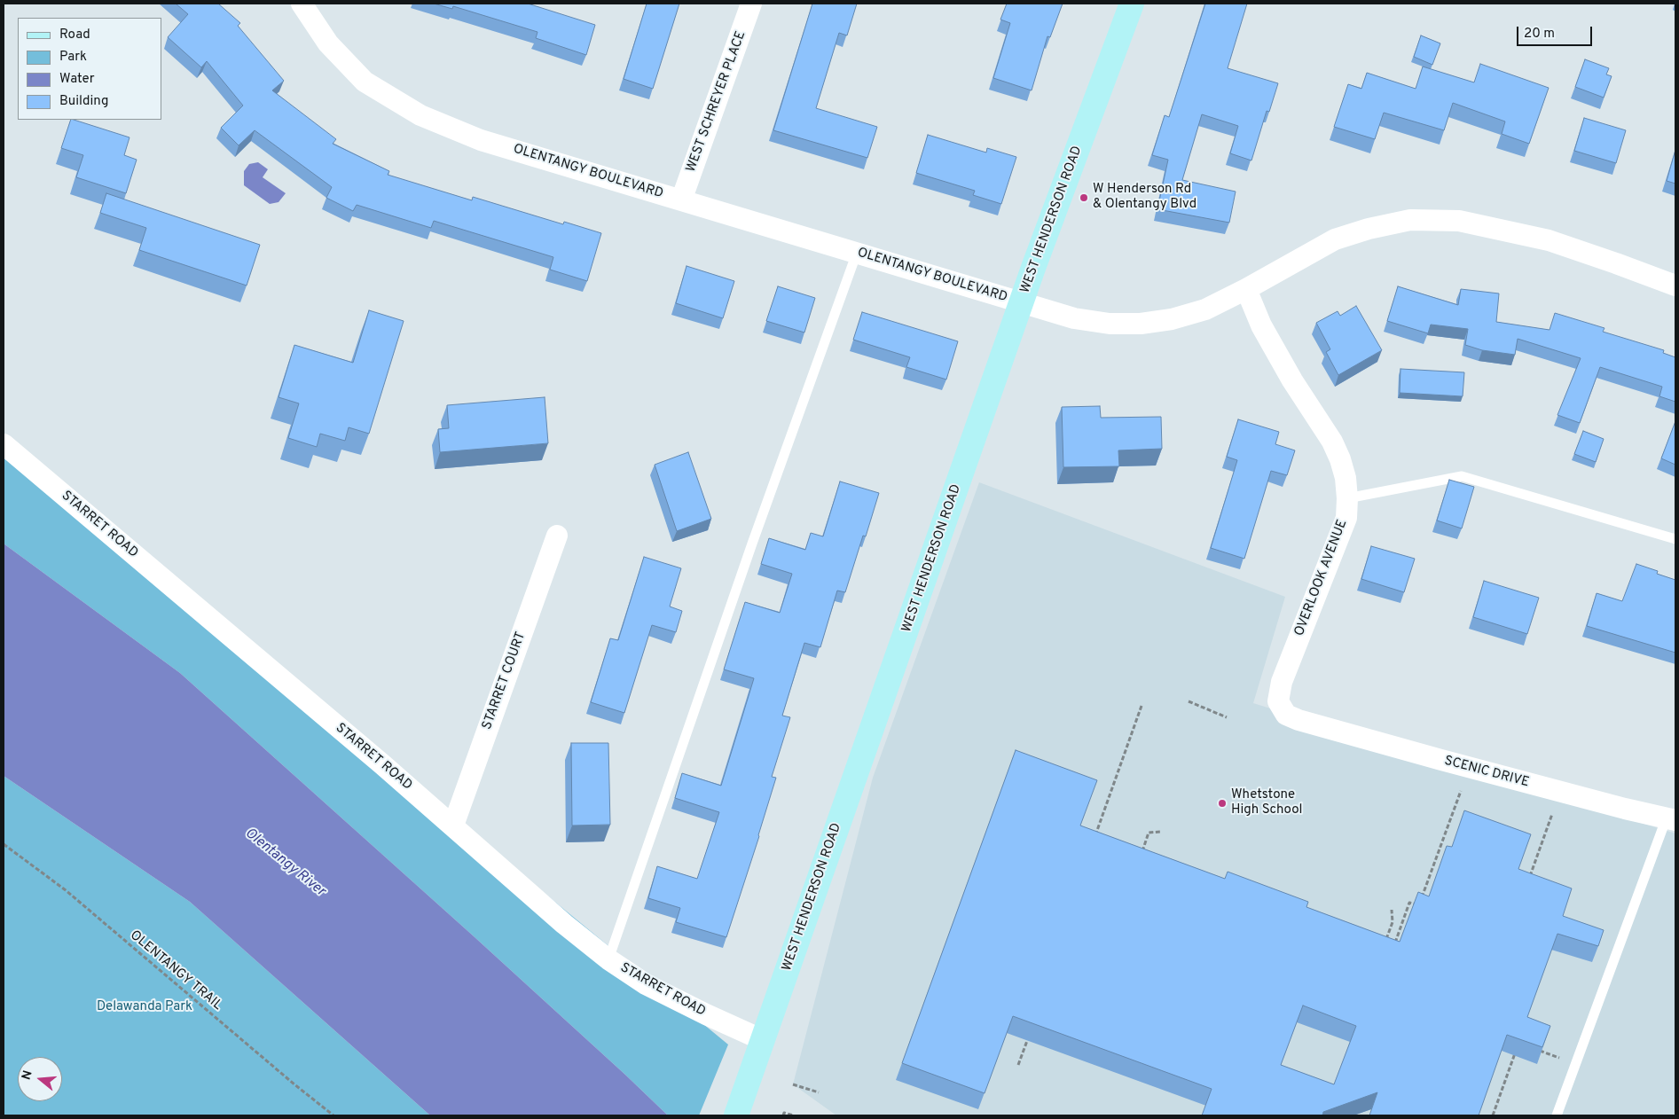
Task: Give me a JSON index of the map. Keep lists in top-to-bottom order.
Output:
{
  "streets": {
    "main road": ["WEST HENDERSON ROAD"],
    "street": [
      "WEST SCHREYER PLACE",
      "OLENTANGY BOULEVARD",
      "STARRET ROAD",
      "OVERLOOK AVENUE",
      "STARRET COURT",
      "SCENIC DRIVE"
    ],
    "path": ["OLENTANGY TRAIL"]
  },
  "crossings": [
    ["WEST SCHREYER PLACE", "OLENTANGY BOULEVARD"],
    ["OLENTANGY BOULEVARD", "WEST HENDERSON ROAD"],
    ["OLENTANGY BOULEVARD", "OVERLOOK AVENUE"],
    ["WEST HENDERSON ROAD", "STARRET ROAD"],
    ["STARRET ROAD", "STARRET COURT"],
    ["OVERLOOK AVENUE", "SCENIC DRIVE"]
  ],
  "water": ["Olentangy River"],
  "parks": ["Delawanda Park"],
  "places": ["W Henderson Rd & Olentangy Blvd", "Whetstone High School"],
  "legend": [
    "Road",
    "Park",
    "Water",
    "Building"
  ],
  "scale_bar": "20 m",
  "north": "left"
}
